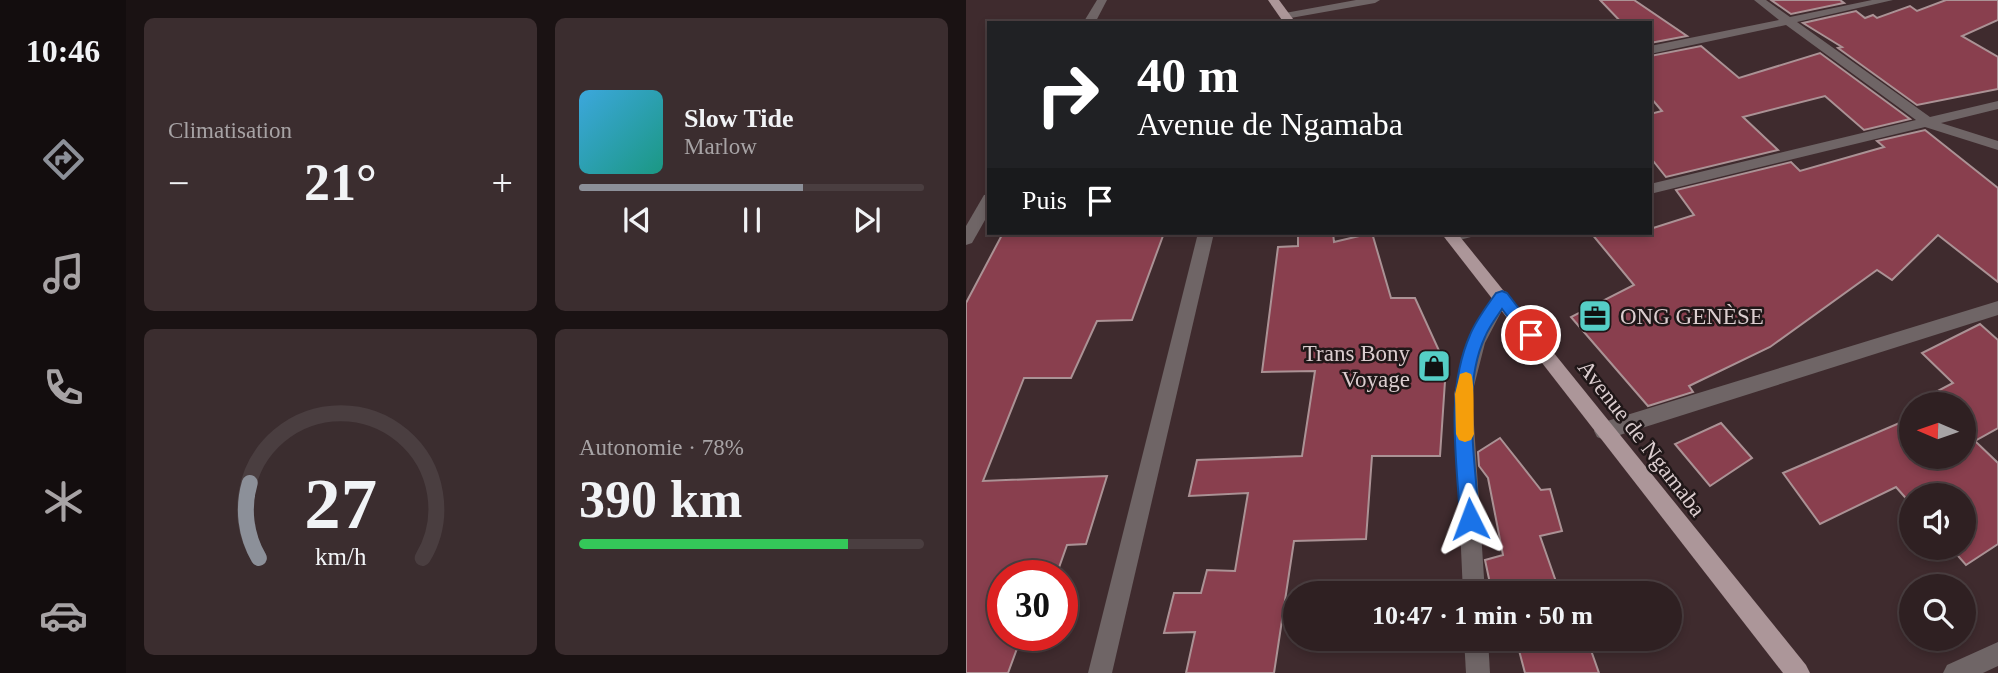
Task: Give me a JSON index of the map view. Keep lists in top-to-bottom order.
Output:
{
  "streets": {
    "main road": ["Avenue de Ngamaba"]
  },
  "places": {
    "office": ["ONG GENÈSE"],
    "shop": ["Trans Bony Voyage"]
  },
  "north": "left",
  "page": {
    "tabs": "10:46",
    "tile": [
      "Climatisation",
      ["Autonomie · 78%", "390 km"]
    ],
    "turn": ["40 m", "Avenue de Ngamaba"],
    "song": ["Slow Tide", "Marlow"],
    "heat": ["−", "21°", "+"],
    "then": "Puis",
    "limit": "30",
    "trip": "10:47 · 1 min · 50 m",
    "gauge": ["27", "km/h"]
  }
}
